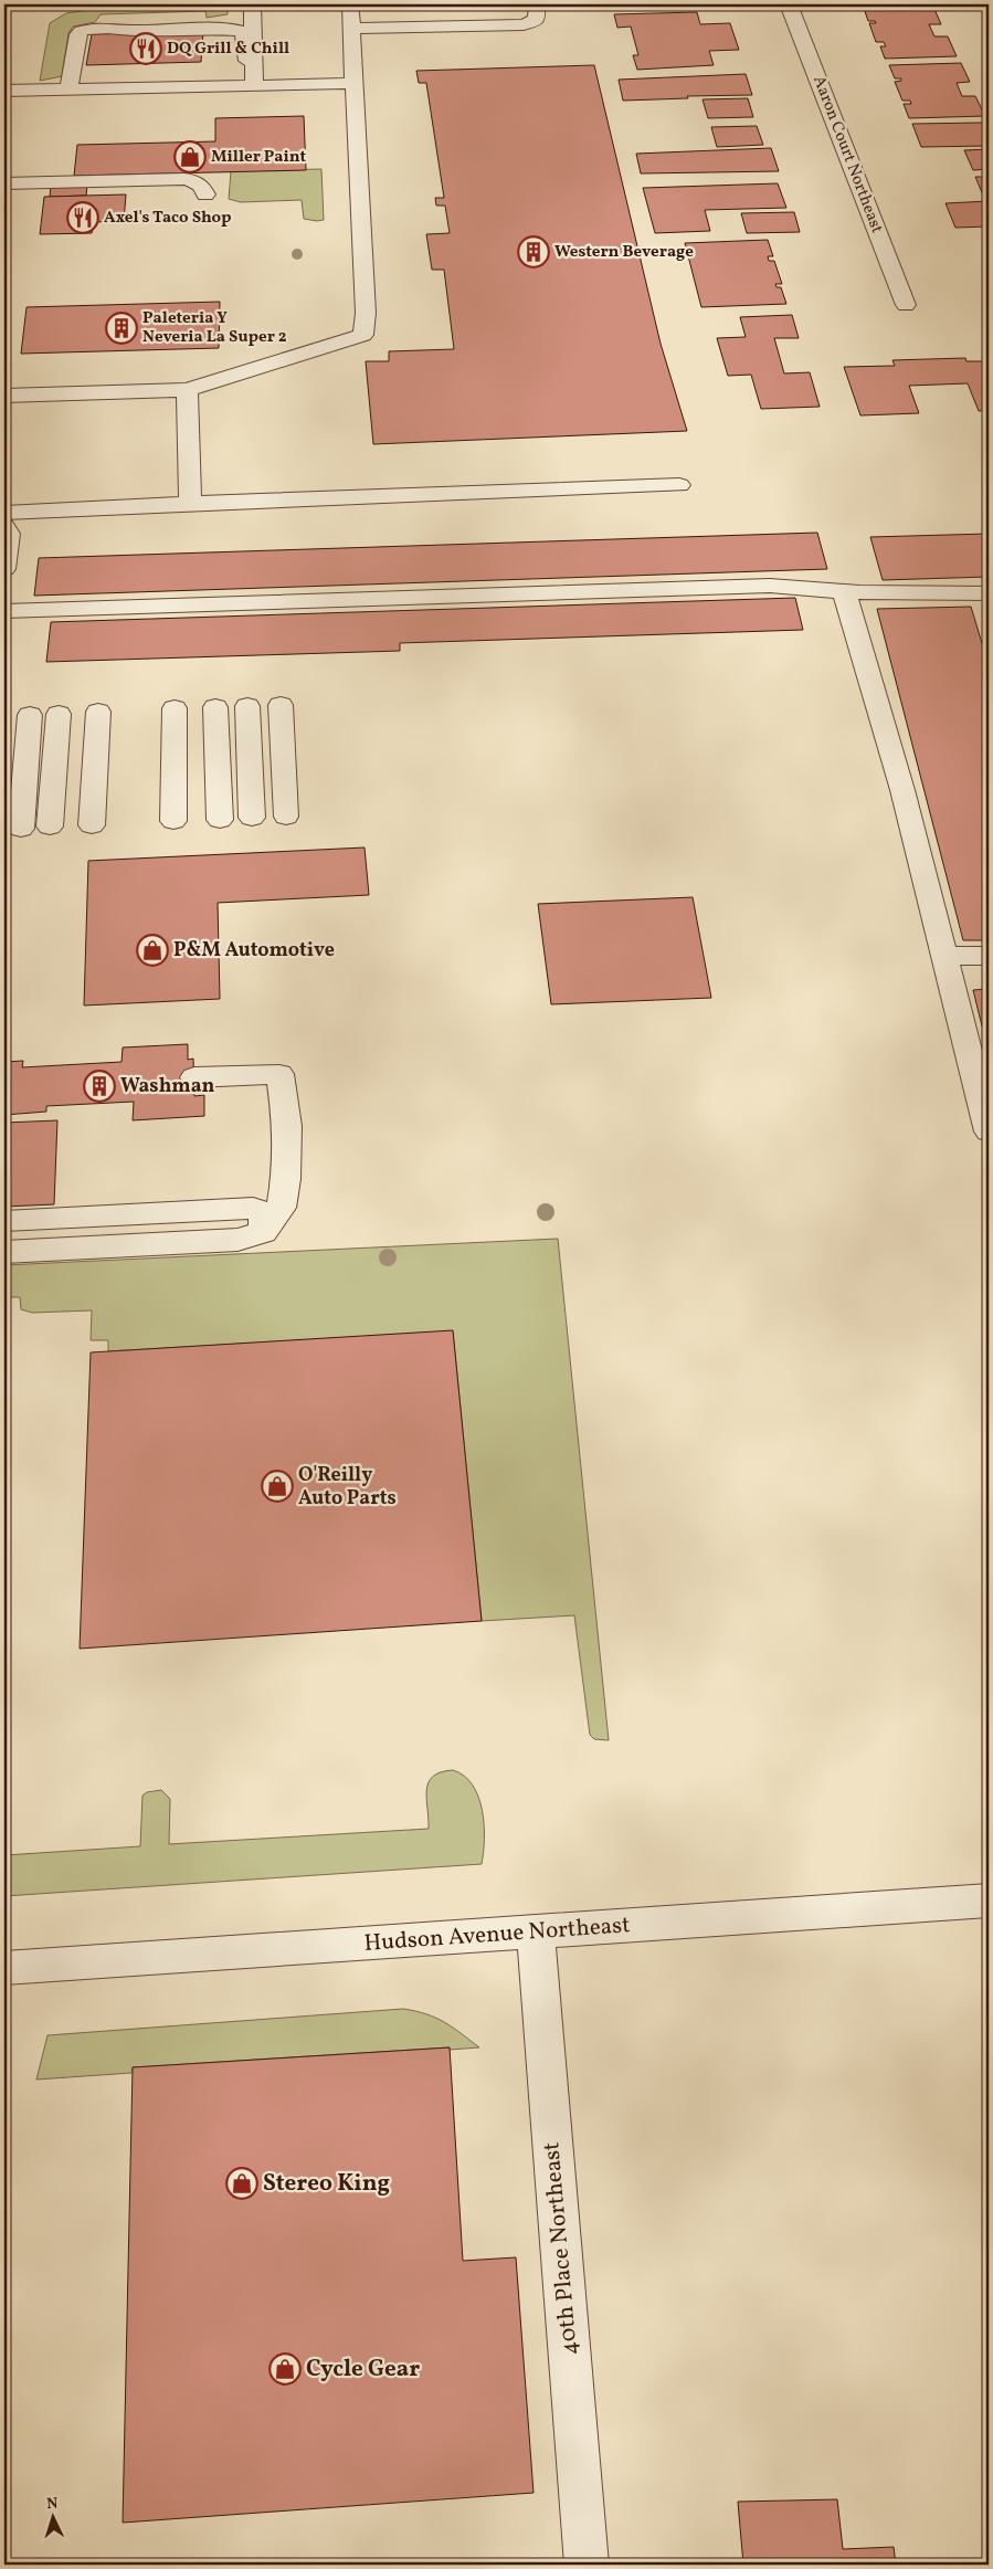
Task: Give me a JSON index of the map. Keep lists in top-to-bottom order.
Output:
{
  "streets": {
    "street": ["Aaron Court Northeast", "Hudson Avenue Northeast", "40th Place Northeast"]
  },
  "crossings": [
    ["Hudson Avenue Northeast", "40th Place Northeast"]
  ],
  "places": {
    "restaurant": ["DQ Grill & Chill", "Axel's Taco Shop"],
    "shop": [
      "Miller Paint",
      "P&M Automotive",
      "O'Reilly Auto Parts",
      "Stereo King",
      "Cycle Gear"
    ],
    "building": ["Western Beverage", "Paleteria Y Neveria La Super 2", "Washman"]
  },
  "north": "top"
}
